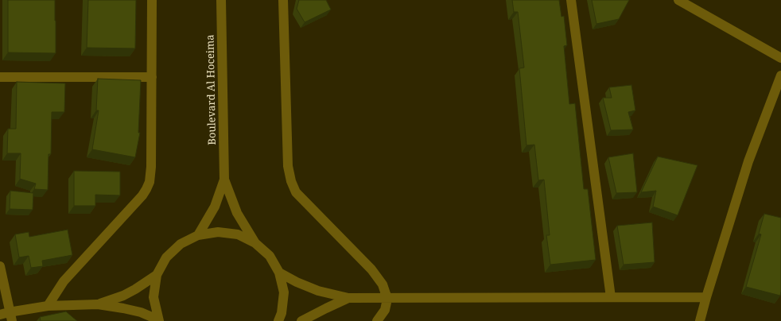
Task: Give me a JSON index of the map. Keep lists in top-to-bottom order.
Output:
{
  "streets": {
    "street": ["Boulevard Al Hoceima"]
  }
}
